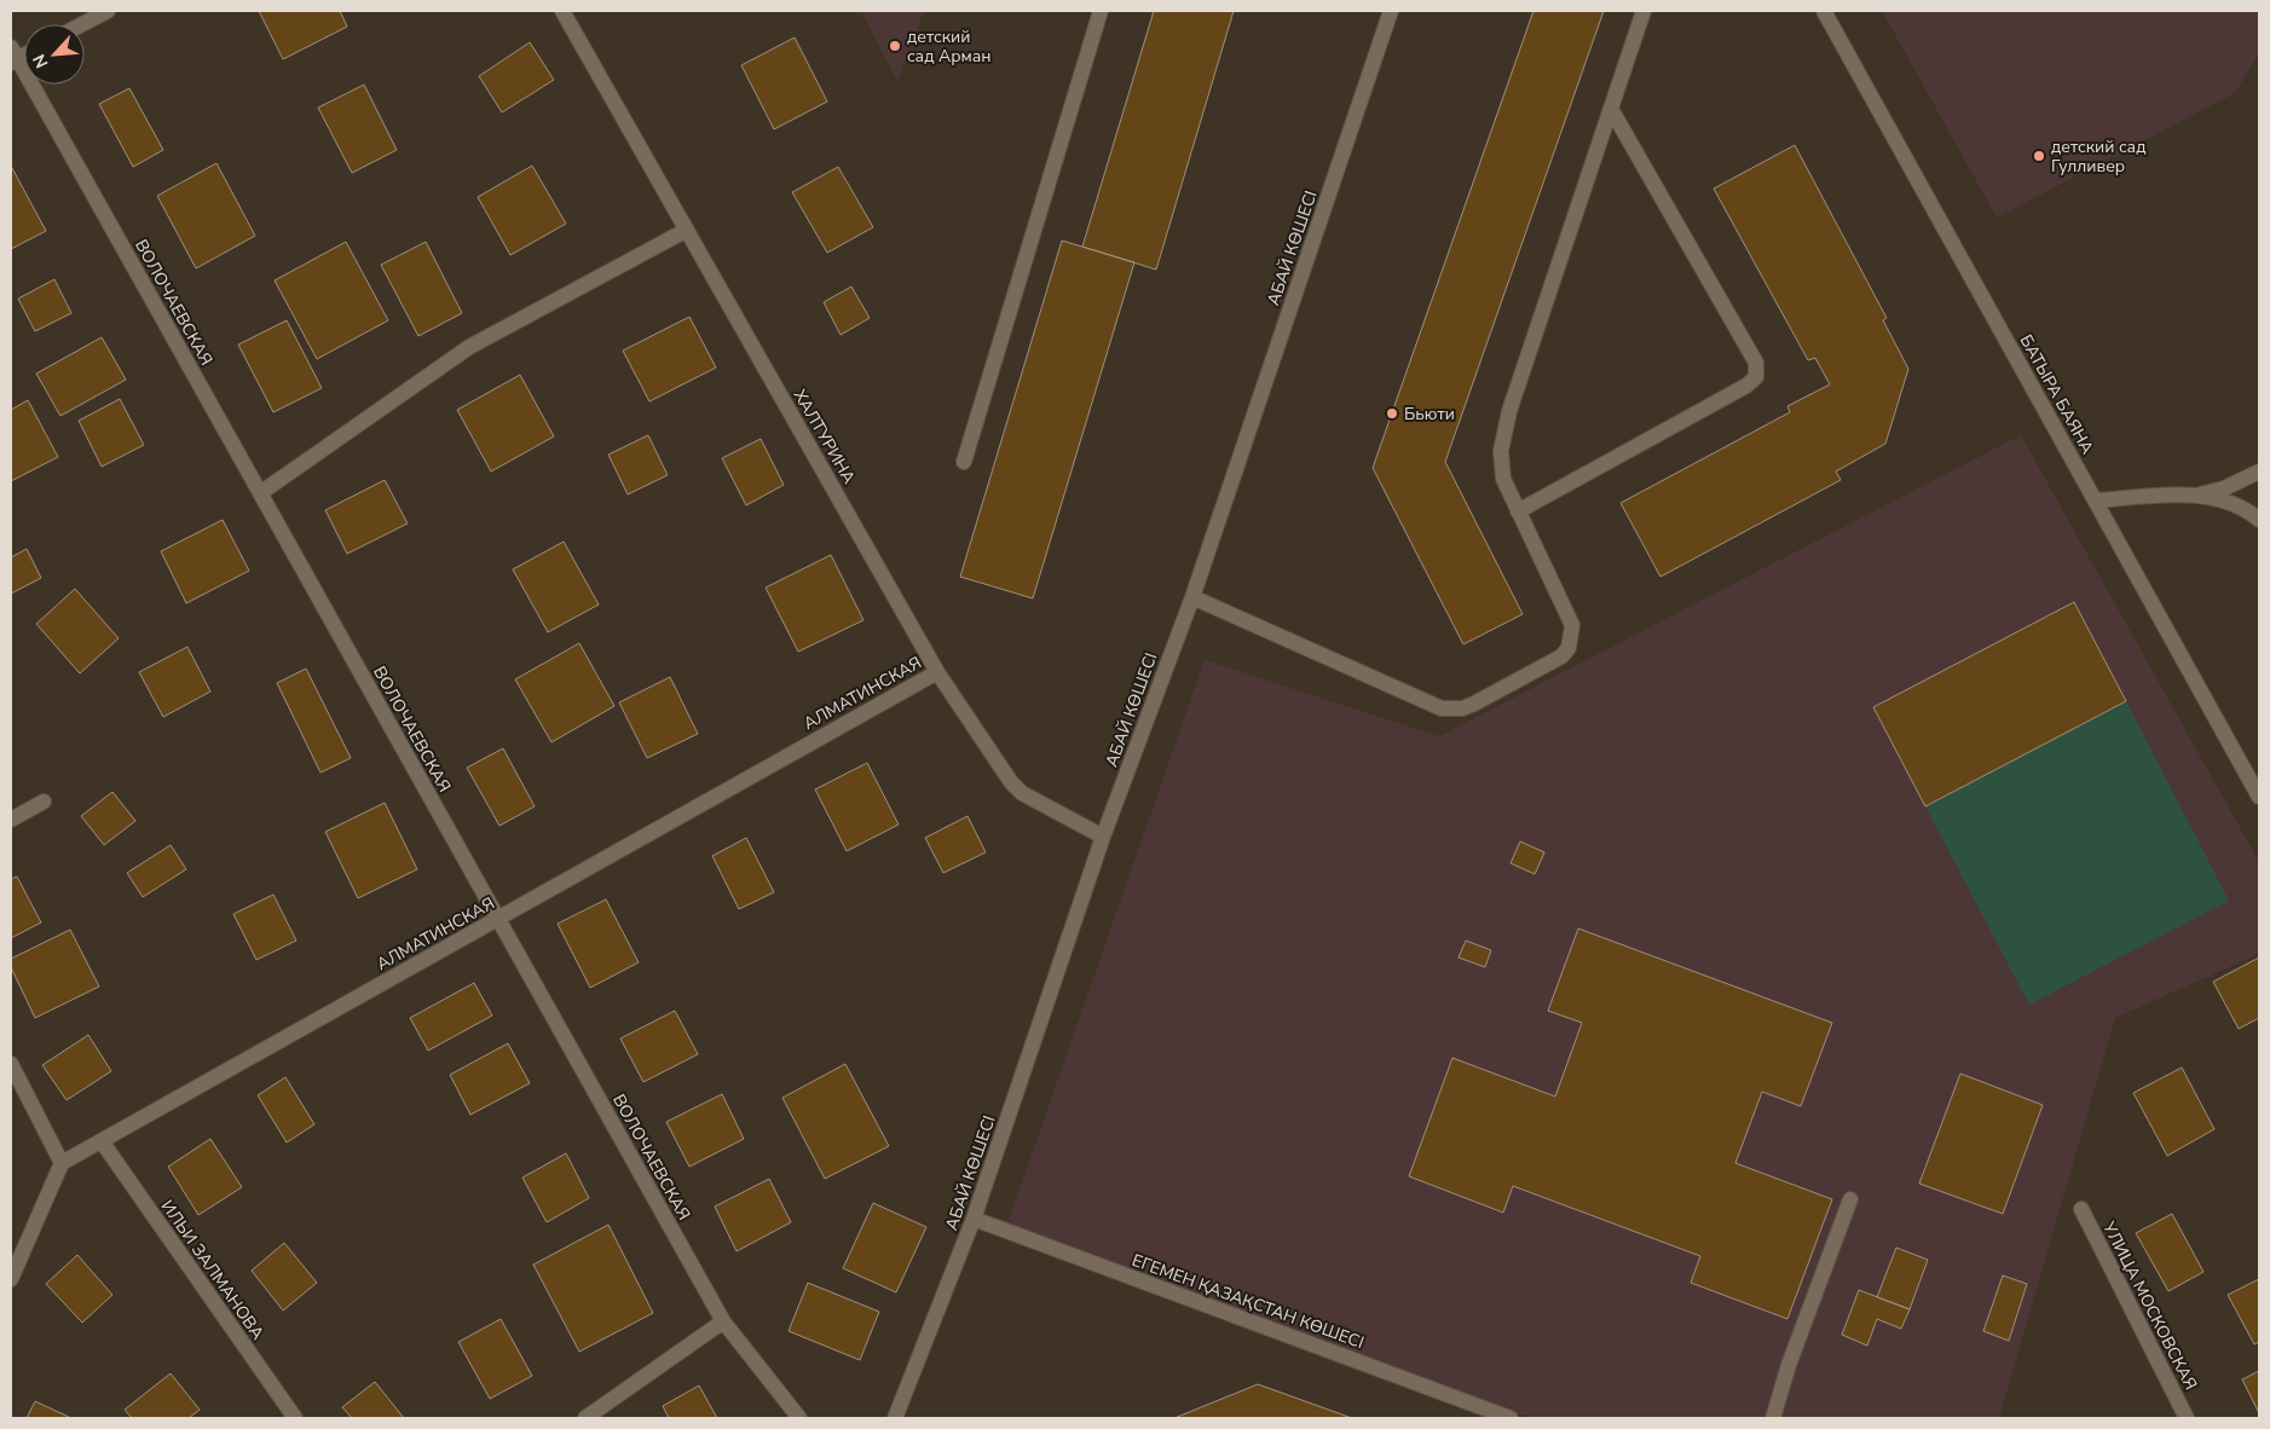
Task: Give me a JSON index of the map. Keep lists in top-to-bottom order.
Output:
{
  "streets": {
    "street": [
      "АБАЙ КӨШЕСІ",
      "ВОЛОЧАЕВСКАЯ",
      "БАТЫРА БАЯНА",
      "ХАЛТУРИНА",
      "АЛМАТИНСКАЯ",
      "ИЛЬИ ЗАЛМАНОВА",
      "ЕГЕМЕН ҚАЗАҚСТАН КӨШЕСІ",
      "УЛИЦА МОСКОВСКАЯ"
    ]
  },
  "crossings": [
    ["АБАЙ КӨШЕСІ", "ХАЛТУРИНА"],
    ["АБАЙ КӨШЕСІ", "ЕГЕМЕН ҚАЗАҚСТАН КӨШЕСІ"],
    ["ВОЛОЧАЕВСКАЯ", "АЛМАТИНСКАЯ"],
    ["ХАЛТУРИНА", "АЛМАТИНСКАЯ"],
    ["АЛМАТИНСКАЯ", "ИЛЬИ ЗАЛМАНОВА"]
  ],
  "places": ["детский сад Арман", "детский сад Гулливер", "Бьюти"],
  "north": "bottom left"
}
